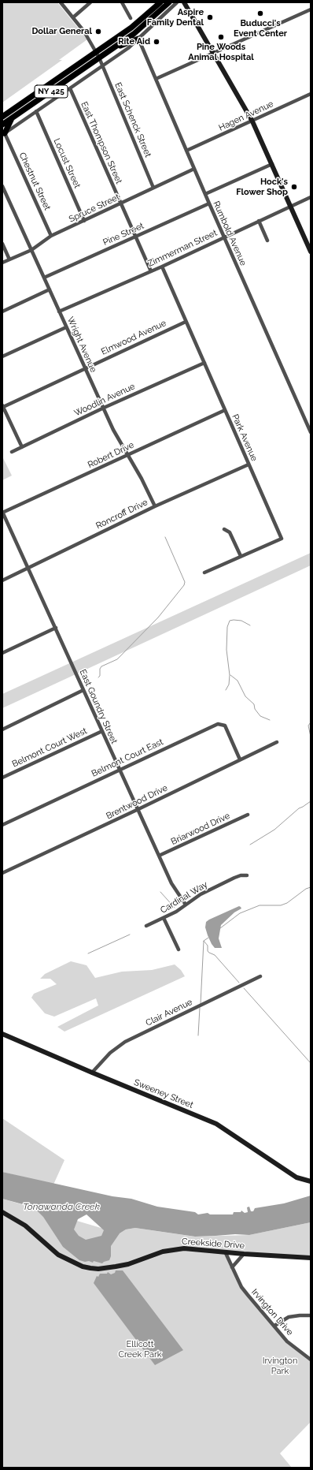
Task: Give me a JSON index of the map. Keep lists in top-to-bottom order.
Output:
{
  "streets": {
    "main road": ["NY 425"],
    "street": [
      "Hagen Avenue",
      "East Schenck Street",
      "East Thompson Street",
      "Locust Street",
      "Chestnut Street",
      "Spruce Street",
      "Rumbold Avenue",
      "Pine Street",
      "Zimmerman Street",
      "Elmwood Avenue",
      "Wright Avenue",
      "Woodlin Avenue",
      "Park Avenue",
      "Robert Drive",
      "Roncroff Drive",
      "East Goundry Street",
      "Belmont Court West",
      "Belmont Court East",
      "Brentwood Drive",
      "Briarwood Drive",
      "Cardinal Way",
      "Clair Avenue",
      "Sweeney Street",
      "Creekside Drive",
      "Irvington Drive"
    ]
  },
  "crossings": [
    ["NY 425", "East Schenck Street"],
    ["Hagen Avenue", "Rumbold Avenue"],
    ["East Schenck Street", "Spruce Street"],
    ["East Thompson Street", "Spruce Street"],
    ["East Thompson Street", "Pine Street"],
    ["East Thompson Street", "Zimmerman Street"],
    ["Locust Street", "Spruce Street"],
    ["Chestnut Street", "Spruce Street"],
    ["Spruce Street", "Rumbold Avenue"],
    ["Spruce Street", "Wright Avenue"],
    ["Rumbold Avenue", "Pine Street"],
    ["Rumbold Avenue", "Zimmerman Street"],
    ["Pine Street", "Wright Avenue"],
    ["Zimmerman Street", "Wright Avenue"],
    ["Zimmerman Street", "Park Avenue"],
    ["Elmwood Avenue", "Wright Avenue"],
    ["Elmwood Avenue", "Park Avenue"],
    ["Wright Avenue", "Woodlin Avenue"],
    ["Wright Avenue", "Robert Drive"],
    ["Wright Avenue", "Roncroff Drive"],
    ["Woodlin Avenue", "Park Avenue"],
    ["Park Avenue", "Robert Drive"],
    ["Park Avenue", "Roncroff Drive"],
    ["Robert Drive", "East Goundry Street"],
    ["Roncroff Drive", "East Goundry Street"],
    ["East Goundry Street", "Belmont Court West"],
    ["East Goundry Street", "Belmont Court East"],
    ["East Goundry Street", "Brentwood Drive"],
    ["East Goundry Street", "Briarwood Drive"],
    ["East Goundry Street", "Cardinal Way"],
    ["Belmont Court East", "Brentwood Drive"],
    ["Clair Avenue", "Sweeney Street"],
    ["Creekside Drive", "Irvington Drive"]
  ],
  "water": ["Tonawanda Creek"],
  "parks": ["Ellicott Creek Park", "Irvington Park"],
  "places": [
    "Buducci's Event Center",
    "Aspire Family Dental",
    "Dollar General",
    "Pine Woods Animal Hospital",
    "Rite Aid",
    "Hock's Flower Shop"
  ]
}
